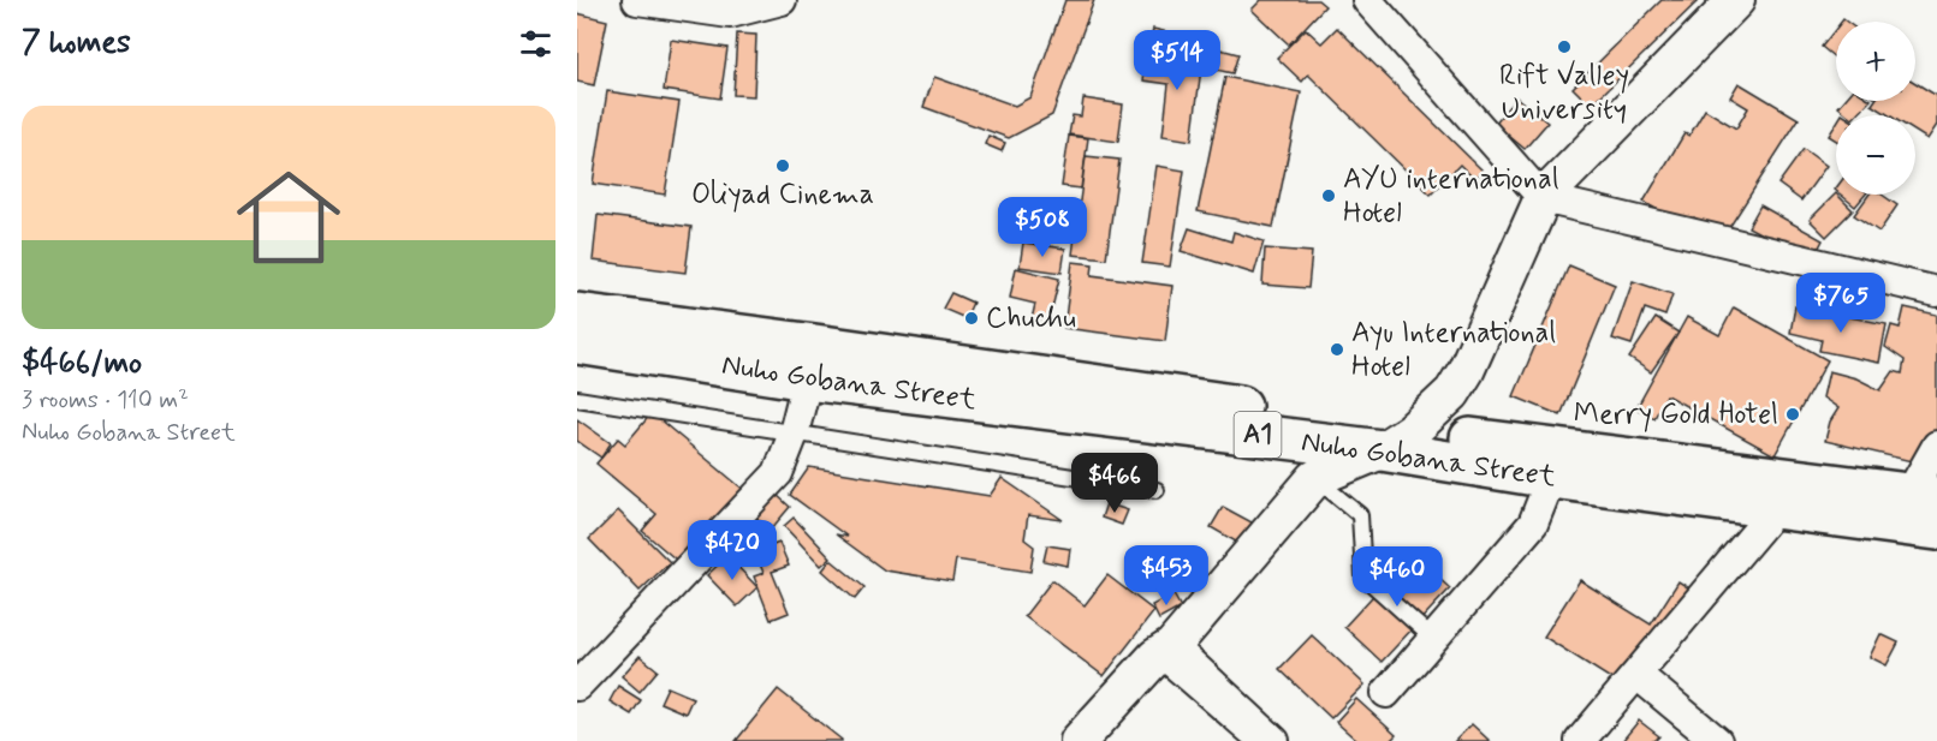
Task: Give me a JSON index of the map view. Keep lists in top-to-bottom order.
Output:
{
  "streets": {
    "main road": ["Nuho Gobana Street", "A1"]
  },
  "places": [
    "Rift Valley University",
    "Oliyad Cinema",
    "AYU international Hotel",
    "Chuchu",
    "Ayu International Hotel",
    "Merry Gold Hotel"
  ],
  "page": {
    "heading": "7 homes",
    "map_buttons": ["+", "−"],
    "price": [
      "$514",
      "$508",
      "$765",
      "$466",
      "$420",
      "$453",
      "$460"
    ],
    "list": [
      {
        "name": "$466/mo",
        "note": "3 rooms · 110 m² · Nuho Gobana Street"
      }
    ]
  }
}
